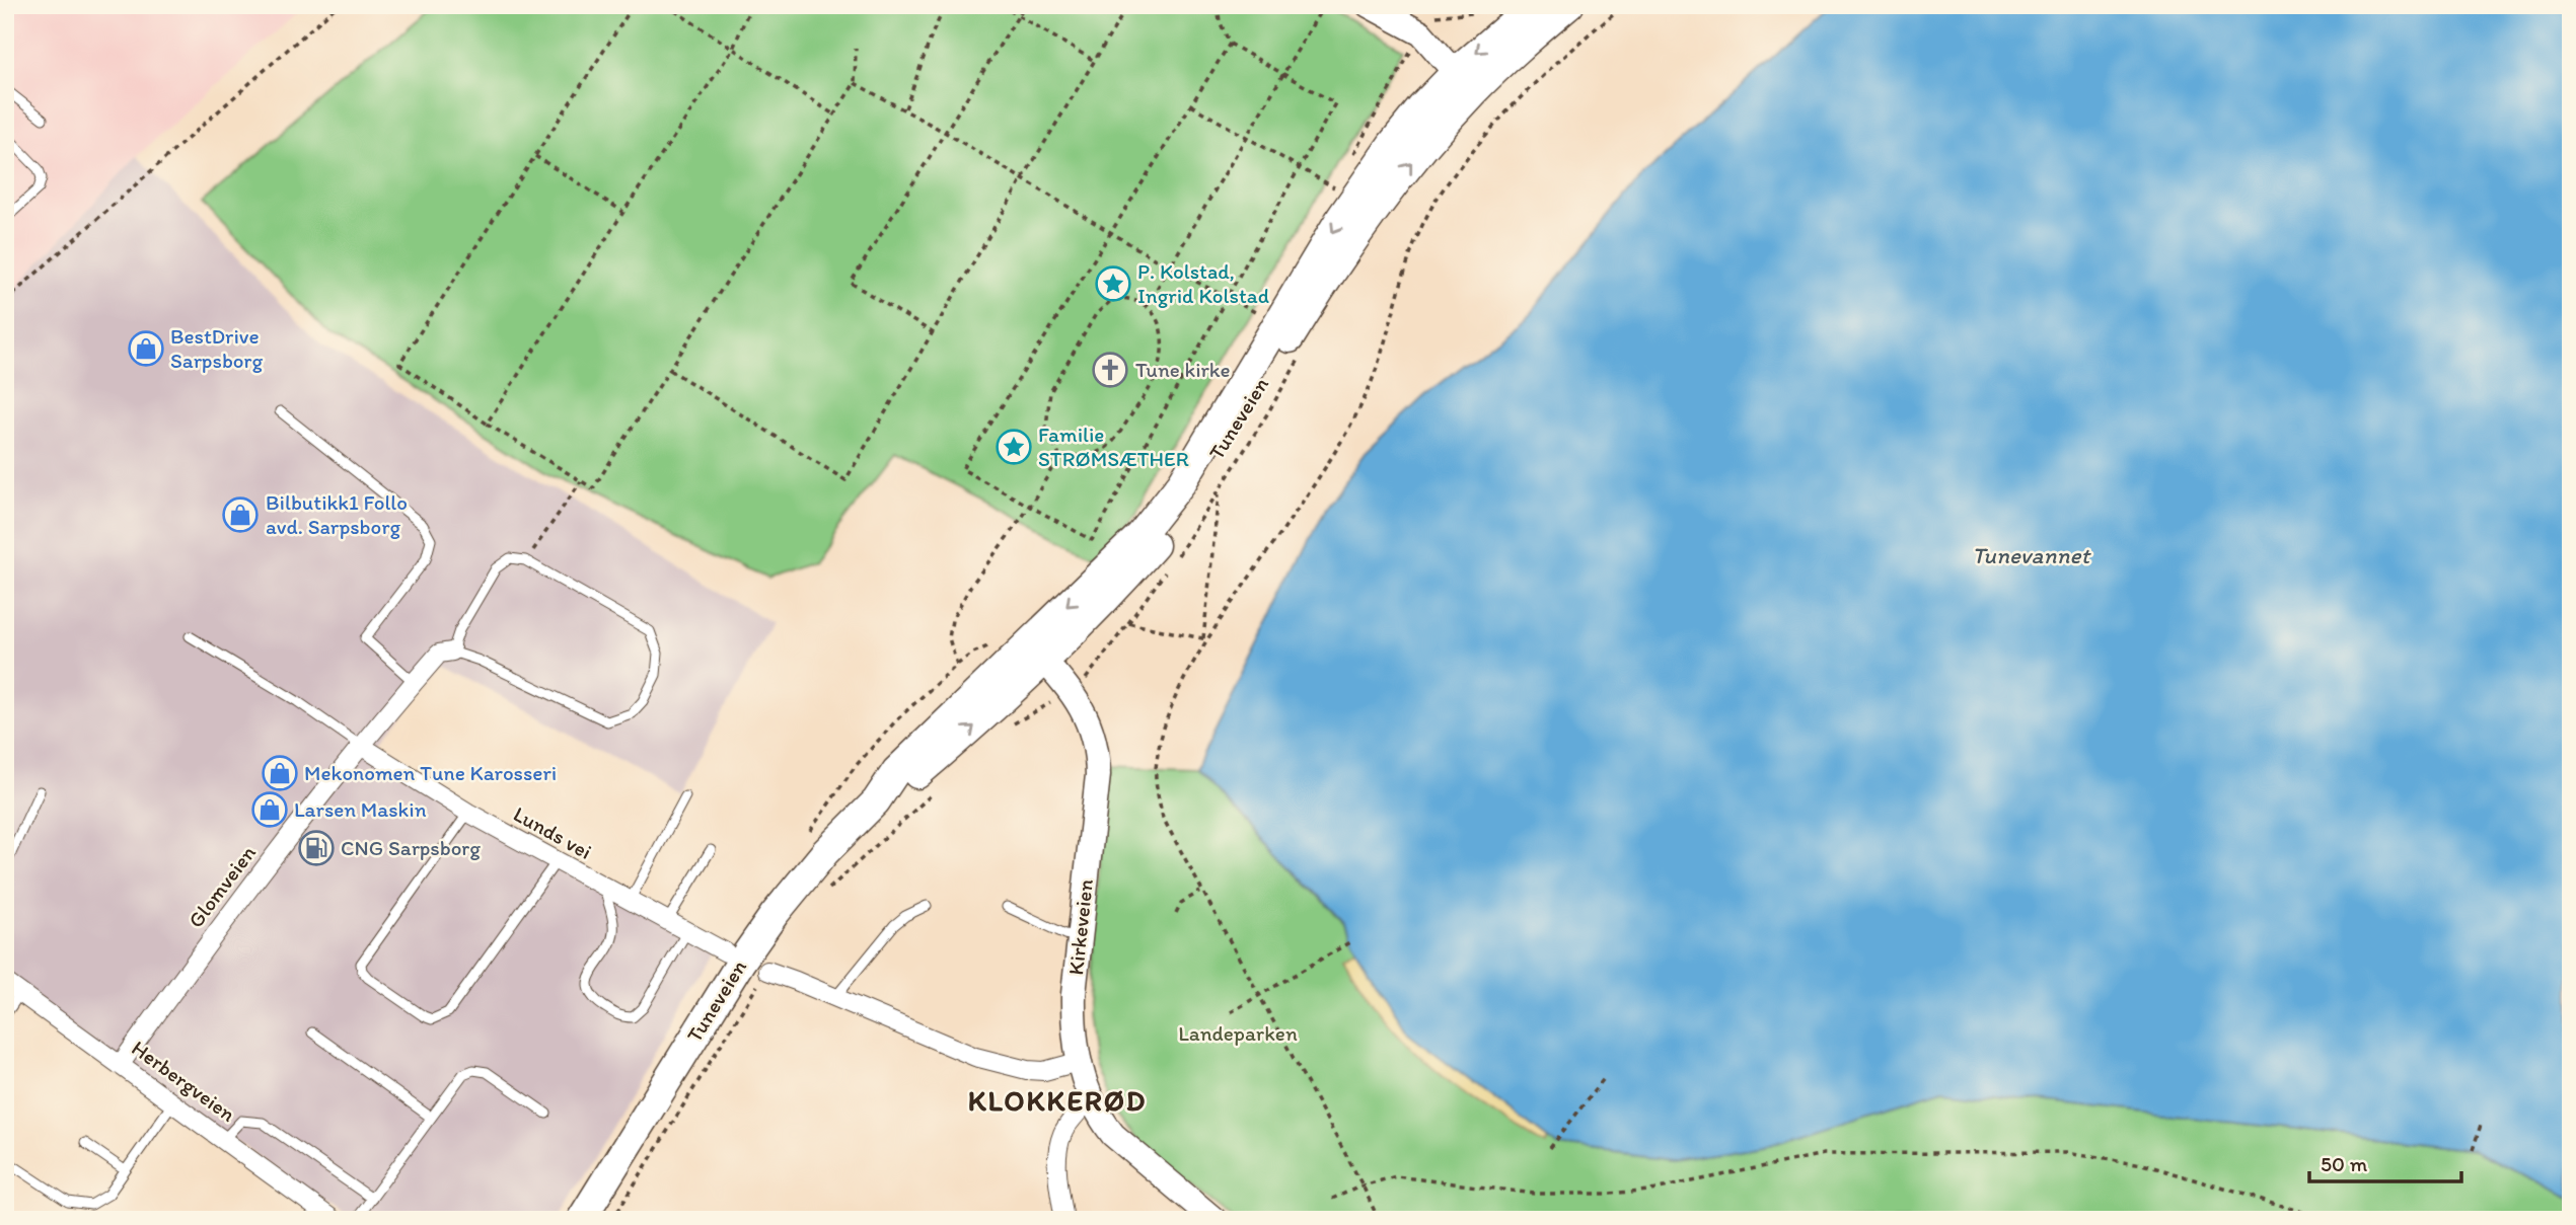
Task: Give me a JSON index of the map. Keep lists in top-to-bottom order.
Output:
{
  "streets": {
    "main road": ["Tuneveien"],
    "street": [
      "Lunds vei",
      "Glomveien",
      "Kirkeveien",
      "Herbergveien"
    ]
  },
  "crossings": [
    ["Tuneveien", "Kirkeveien"],
    ["Lunds vei", "Glomveien"],
    ["Glomveien", "Herbergveien"]
  ],
  "districts": ["KLOKKERØD"],
  "water": ["Tunevannet"],
  "parks": ["Landeparken"],
  "places": {
    "place": ["P. Kolstad, Ingrid Kolstad", "Familie STRØMSÆTHER"],
    "shop": [
      "BestDrive Sarpsborg",
      "Bilbutikk1 Follo avd. Sarpsborg",
      "Mekonomen Tune Karosseri",
      "Larsen Maskin"
    ],
    "church": ["Tune kirke"],
    "fuel station": ["CNG Sarpsborg"]
  },
  "scale_bar": "50 m"
}
